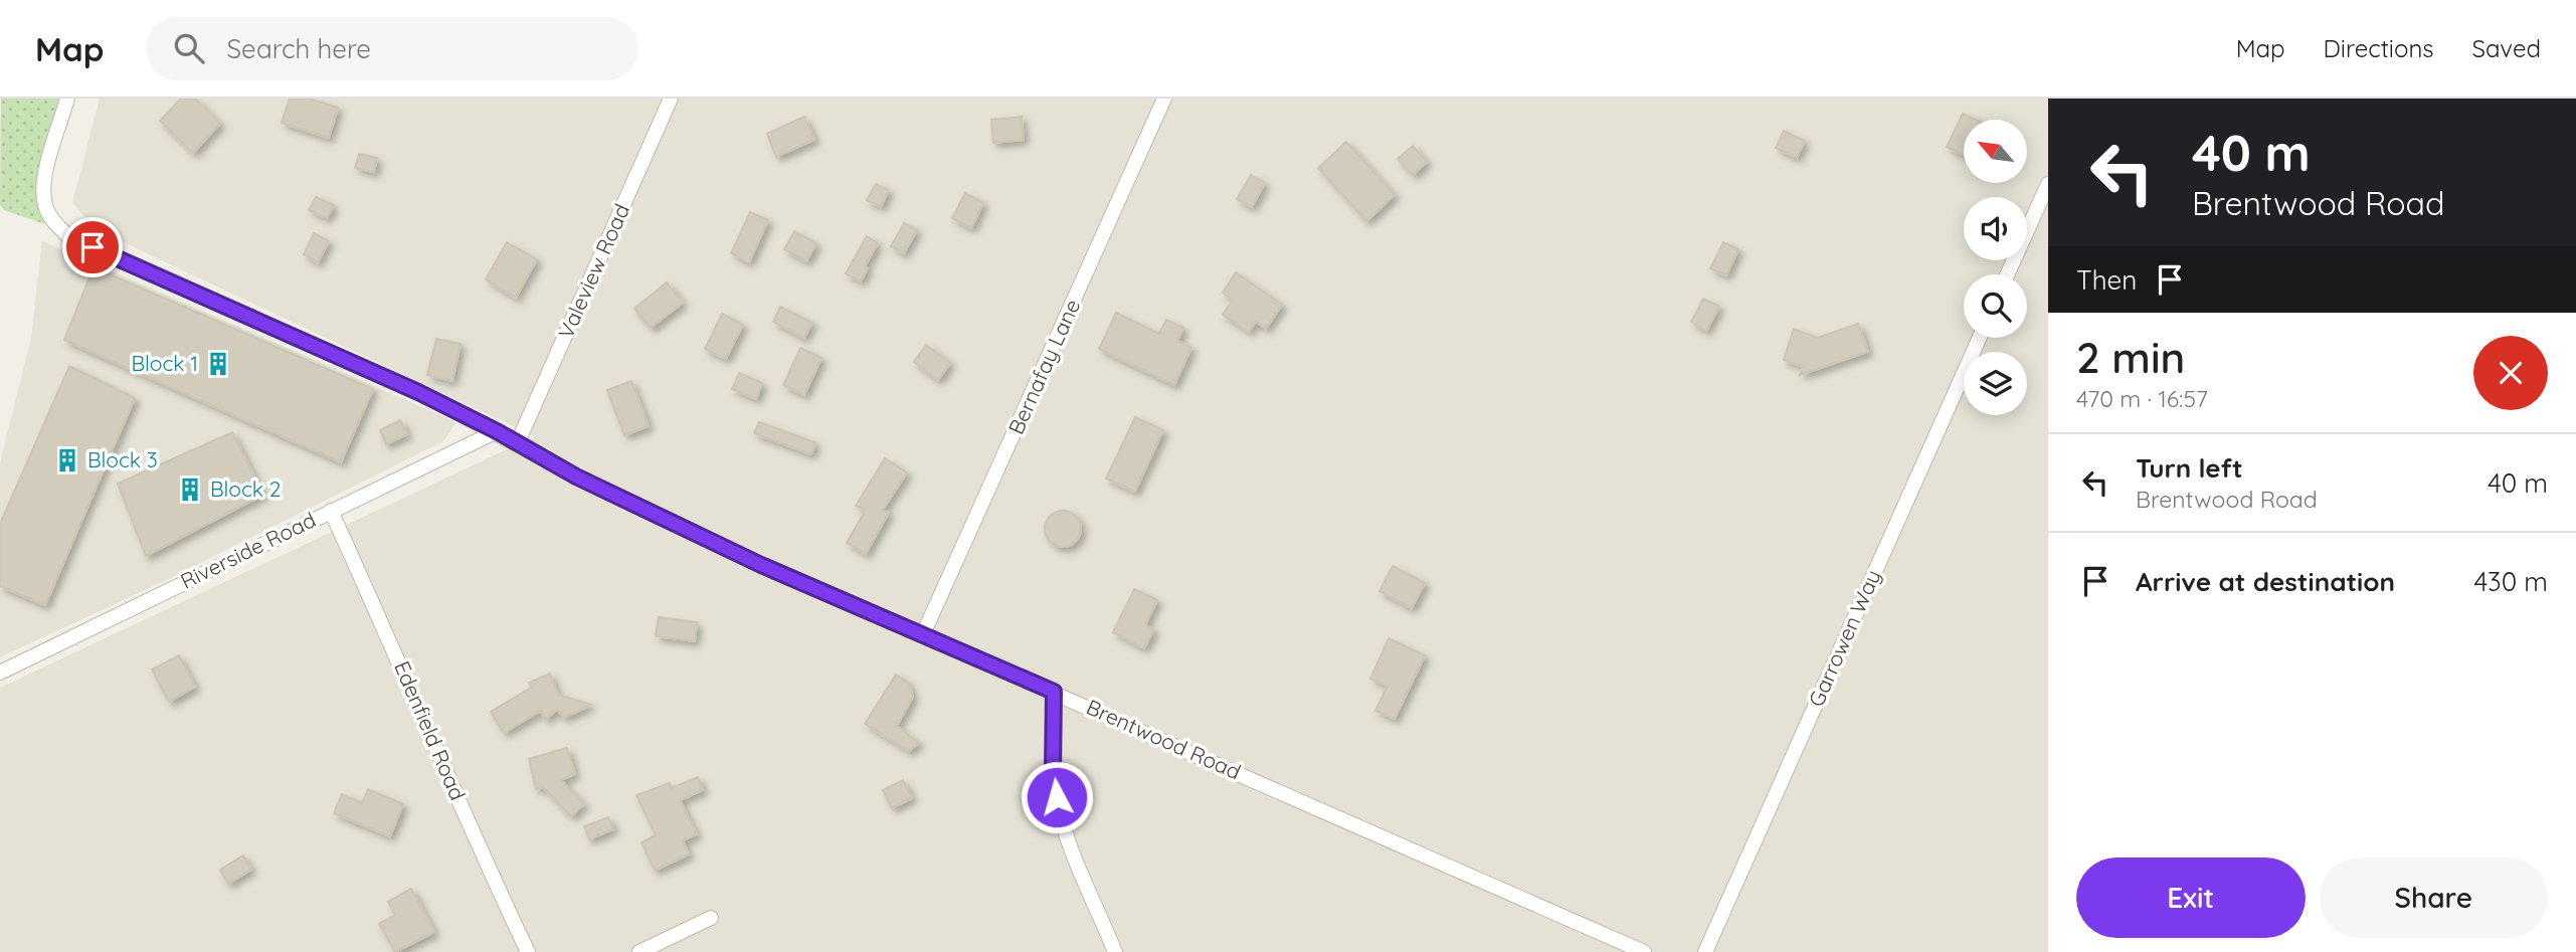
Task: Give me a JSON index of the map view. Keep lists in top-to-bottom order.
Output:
{
  "streets": {
    "street": [
      "Valeview Road",
      "Bernafay Lane",
      "Riverside Road",
      "Garrowen Way",
      "Edenfield Road",
      "Brentwood Road"
    ]
  },
  "crossings": [
    ["Valeview Road", "Brentwood Road"],
    ["Bernafay Lane", "Brentwood Road"],
    ["Riverside Road", "Edenfield Road"],
    ["Riverside Road", "Brentwood Road"]
  ],
  "places": {
    "building": ["Block 1", "Block 3", "Block 2"]
  },
  "north": "top left",
  "page": {
    "header": "Map",
    "search": "Search here",
    "nav": ["Map", "Directions", "Saved"],
    "turn": ["40 m", "Brentwood Road"],
    "then": "Then",
    "heading": ["2 min", "470 m · 16:57"],
    "list": [
      {
        "name": "Turn left",
        "note": "Brentwood Road",
        "value": "40 m"
      },
      {
        "name": "Arrive at destination",
        "value": "430 m"
      }
    ],
    "buttons": ["Exit", "Share"]
  }
}
